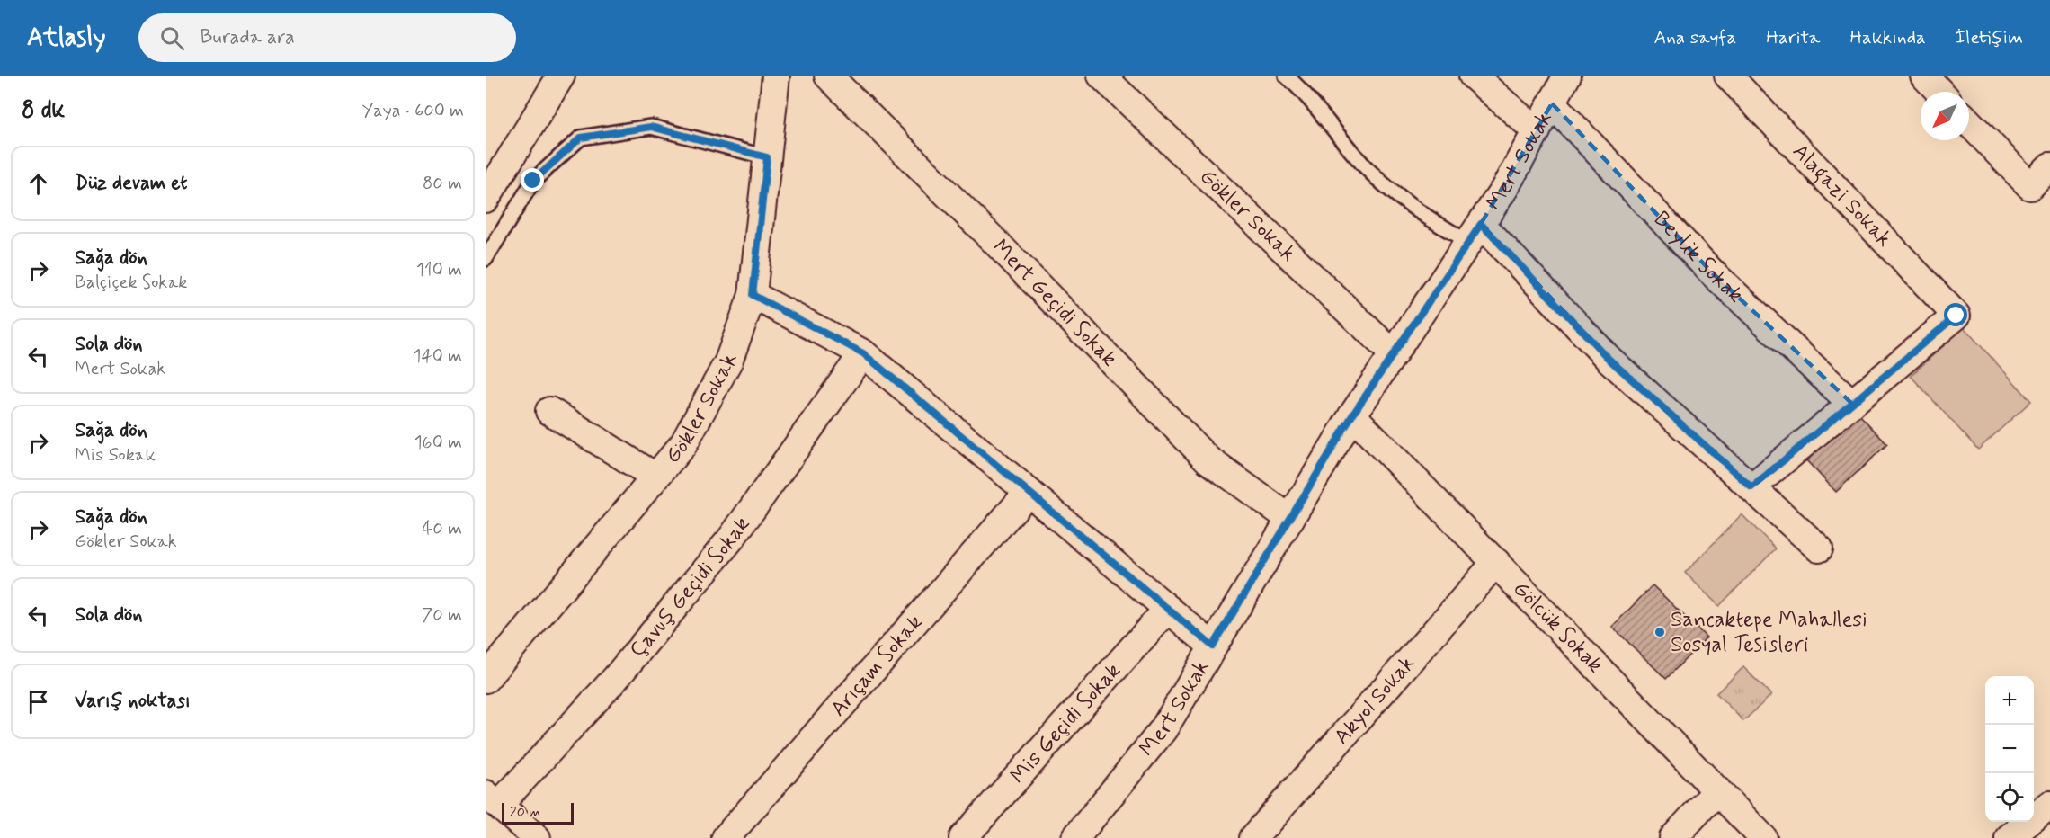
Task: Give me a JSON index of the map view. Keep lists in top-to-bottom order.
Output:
{
  "streets": {
    "street": [
      "Mert Sokak",
      "Alagazi Sokak",
      "Gökler Sokak",
      "Beylik Sokak",
      "Mert Geçidi Sokak",
      "Çavuş Geçidi Sokak",
      "Gölcük Sokak",
      "Arıçam Sokak",
      "Akyol Sokak",
      "Mis Geçidi Sokak"
    ]
  },
  "crossings": [
    ["Mert Sokak", "Gökler Sokak"],
    ["Mert Sokak", "Beylik Sokak"],
    ["Mert Sokak", "Mert Geçidi Sokak"],
    ["Mert Sokak", "Gölcük Sokak"],
    ["Alagazi Sokak", "Beylik Sokak"],
    ["Gölcük Sokak", "Akyol Sokak"]
  ],
  "places": ["Sancaktepe Mahallesi Sosyal Tesisleri"],
  "scale_bar": "20 m",
  "north": "bottom left",
  "page": {
    "header": "Atlasly",
    "search": "Burada ara",
    "nav": [
      "Ana sayfa",
      "Harita",
      "Hakkında",
      "İletişim"
    ],
    "heading": ["8 dk", "Yaya · 600 m"],
    "list": [
      ["Düz devam et", "80 m"],
      ["Sağa dön", "Balçiçek Sokak", "110 m"],
      ["Sola dön", "Mert Sokak", "140 m"],
      ["Sağa dön", "Mis Sokak", "160 m"],
      ["Sağa dön", "Gökler Sokak", "40 m"],
      ["Sola dön", "70 m"],
      "Varış noktası"
    ],
    "map_buttons": ["+", "−"],
    "scale": "20 m"
  }
}
